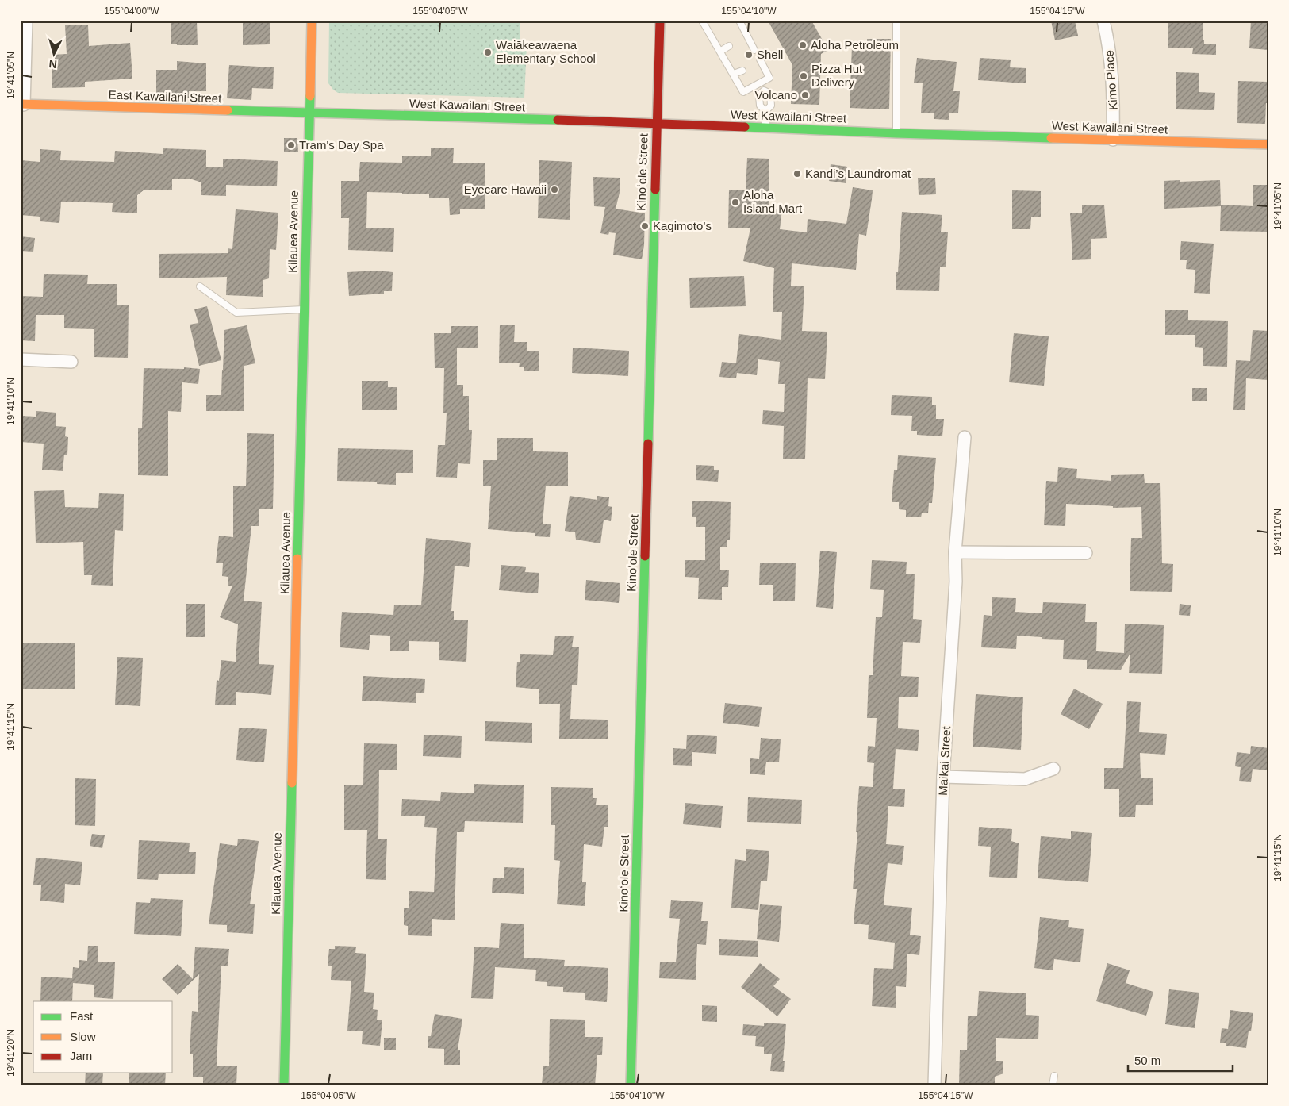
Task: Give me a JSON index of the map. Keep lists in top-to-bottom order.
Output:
{
  "streets": {
    "street": [
      "Kimo Place",
      "East Kawailani Street",
      "West Kawailani Street",
      "Kinoʻole Street",
      "Kilauea Avenue",
      "Maikai Street"
    ]
  },
  "crossings": [
    ["Kimo Place", "West Kawailani Street"],
    ["East Kawailani Street", "West Kawailani Street"],
    ["East Kawailani Street", "Kilauea Avenue"],
    ["West Kawailani Street", "Kinoʻole Street"],
    ["West Kawailani Street", "Kilauea Avenue"]
  ],
  "places": [
    "Aloha Petroleum",
    "Waiākeawaena Elementary School",
    "Shell",
    "Pizza Hut Delivery",
    "Volcano",
    "Tram's Day Spa",
    "Kandi’s Laundromat",
    "Eyecare Hawaii",
    "Aloha Island Mart",
    "Kagimoto’s"
  ],
  "legend": ["Fast", "Slow", "Jam"],
  "scale_bar": "50 m",
  "north": "bottom",
  "coordinates": [
    "155°04'00\"W",
    "155°04'05\"W",
    "155°04'10\"W",
    "155°04'15\"W",
    "19°41'05\"N",
    "19°41'10\"N",
    "19°41'15\"N",
    "19°41'20\"N"
  ]
}
